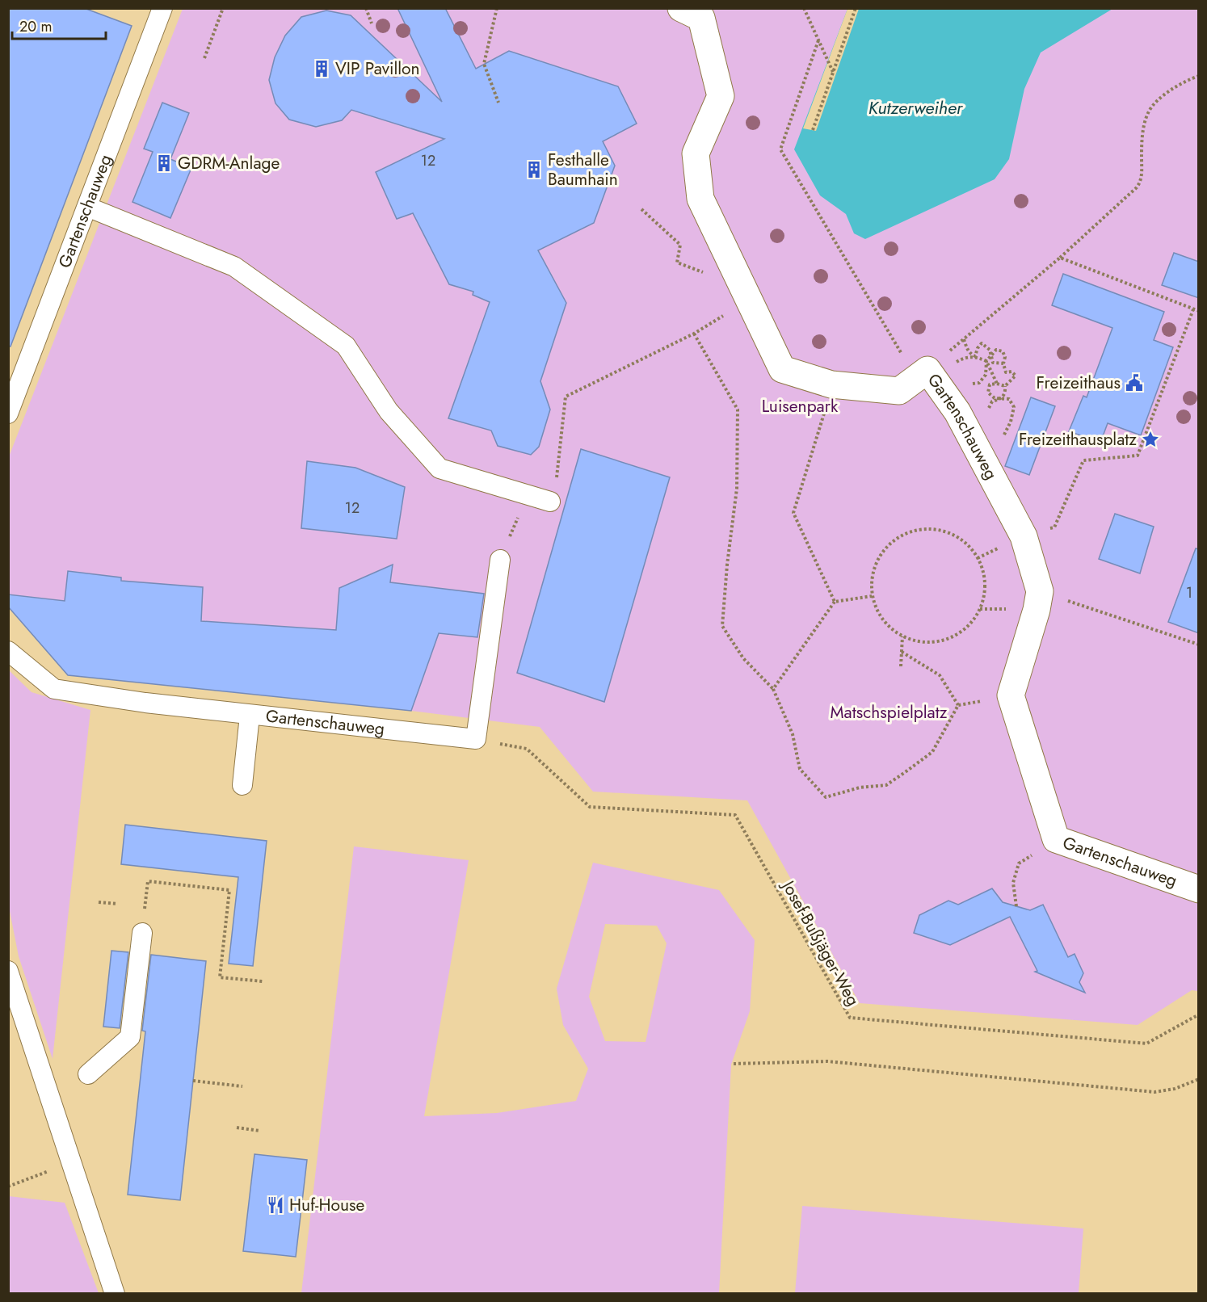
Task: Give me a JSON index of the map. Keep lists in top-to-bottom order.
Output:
{
  "streets": {
    "street": ["Gartenschauweg"],
    "path": ["Josef-Bußjäger-Weg"]
  },
  "crossings": [
    ["Gartenschauweg", "Josef-Bußjäger-Weg"]
  ],
  "water": ["Kutzerweiher"],
  "parks": ["Luisenpark", "Matschspielplatz"],
  "places": {
    "building": ["VIP Pavillon", "GDRM-Anlage", "Festhalle Baumhain"],
    "public building": ["Freizeithaus"],
    "place": ["Freizeithausplatz"],
    "restaurant": ["Huf-House"]
  },
  "house_numbers": ["12", "12", "1"],
  "scale_bar": "20 m"
}
